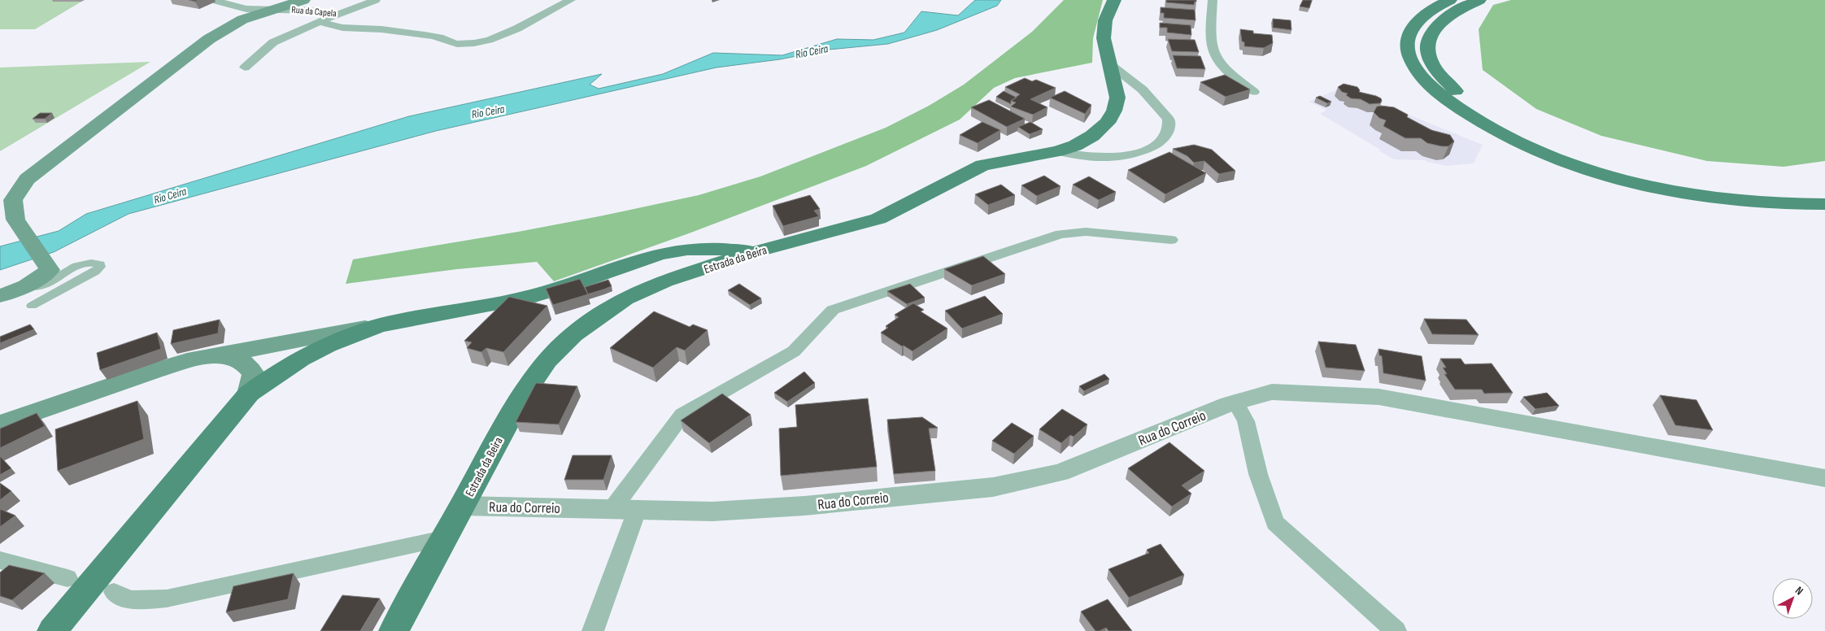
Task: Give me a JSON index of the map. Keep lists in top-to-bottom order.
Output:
{
  "streets": {
    "main road": ["Estrada da Beira"],
    "street": ["Rua da Capela", "Rua do Correio"]
  },
  "crossings": [
    ["Estrada da Beira", "Rua do Correio"]
  ],
  "water": ["Rio Ceira"],
  "north": "top right"
}
